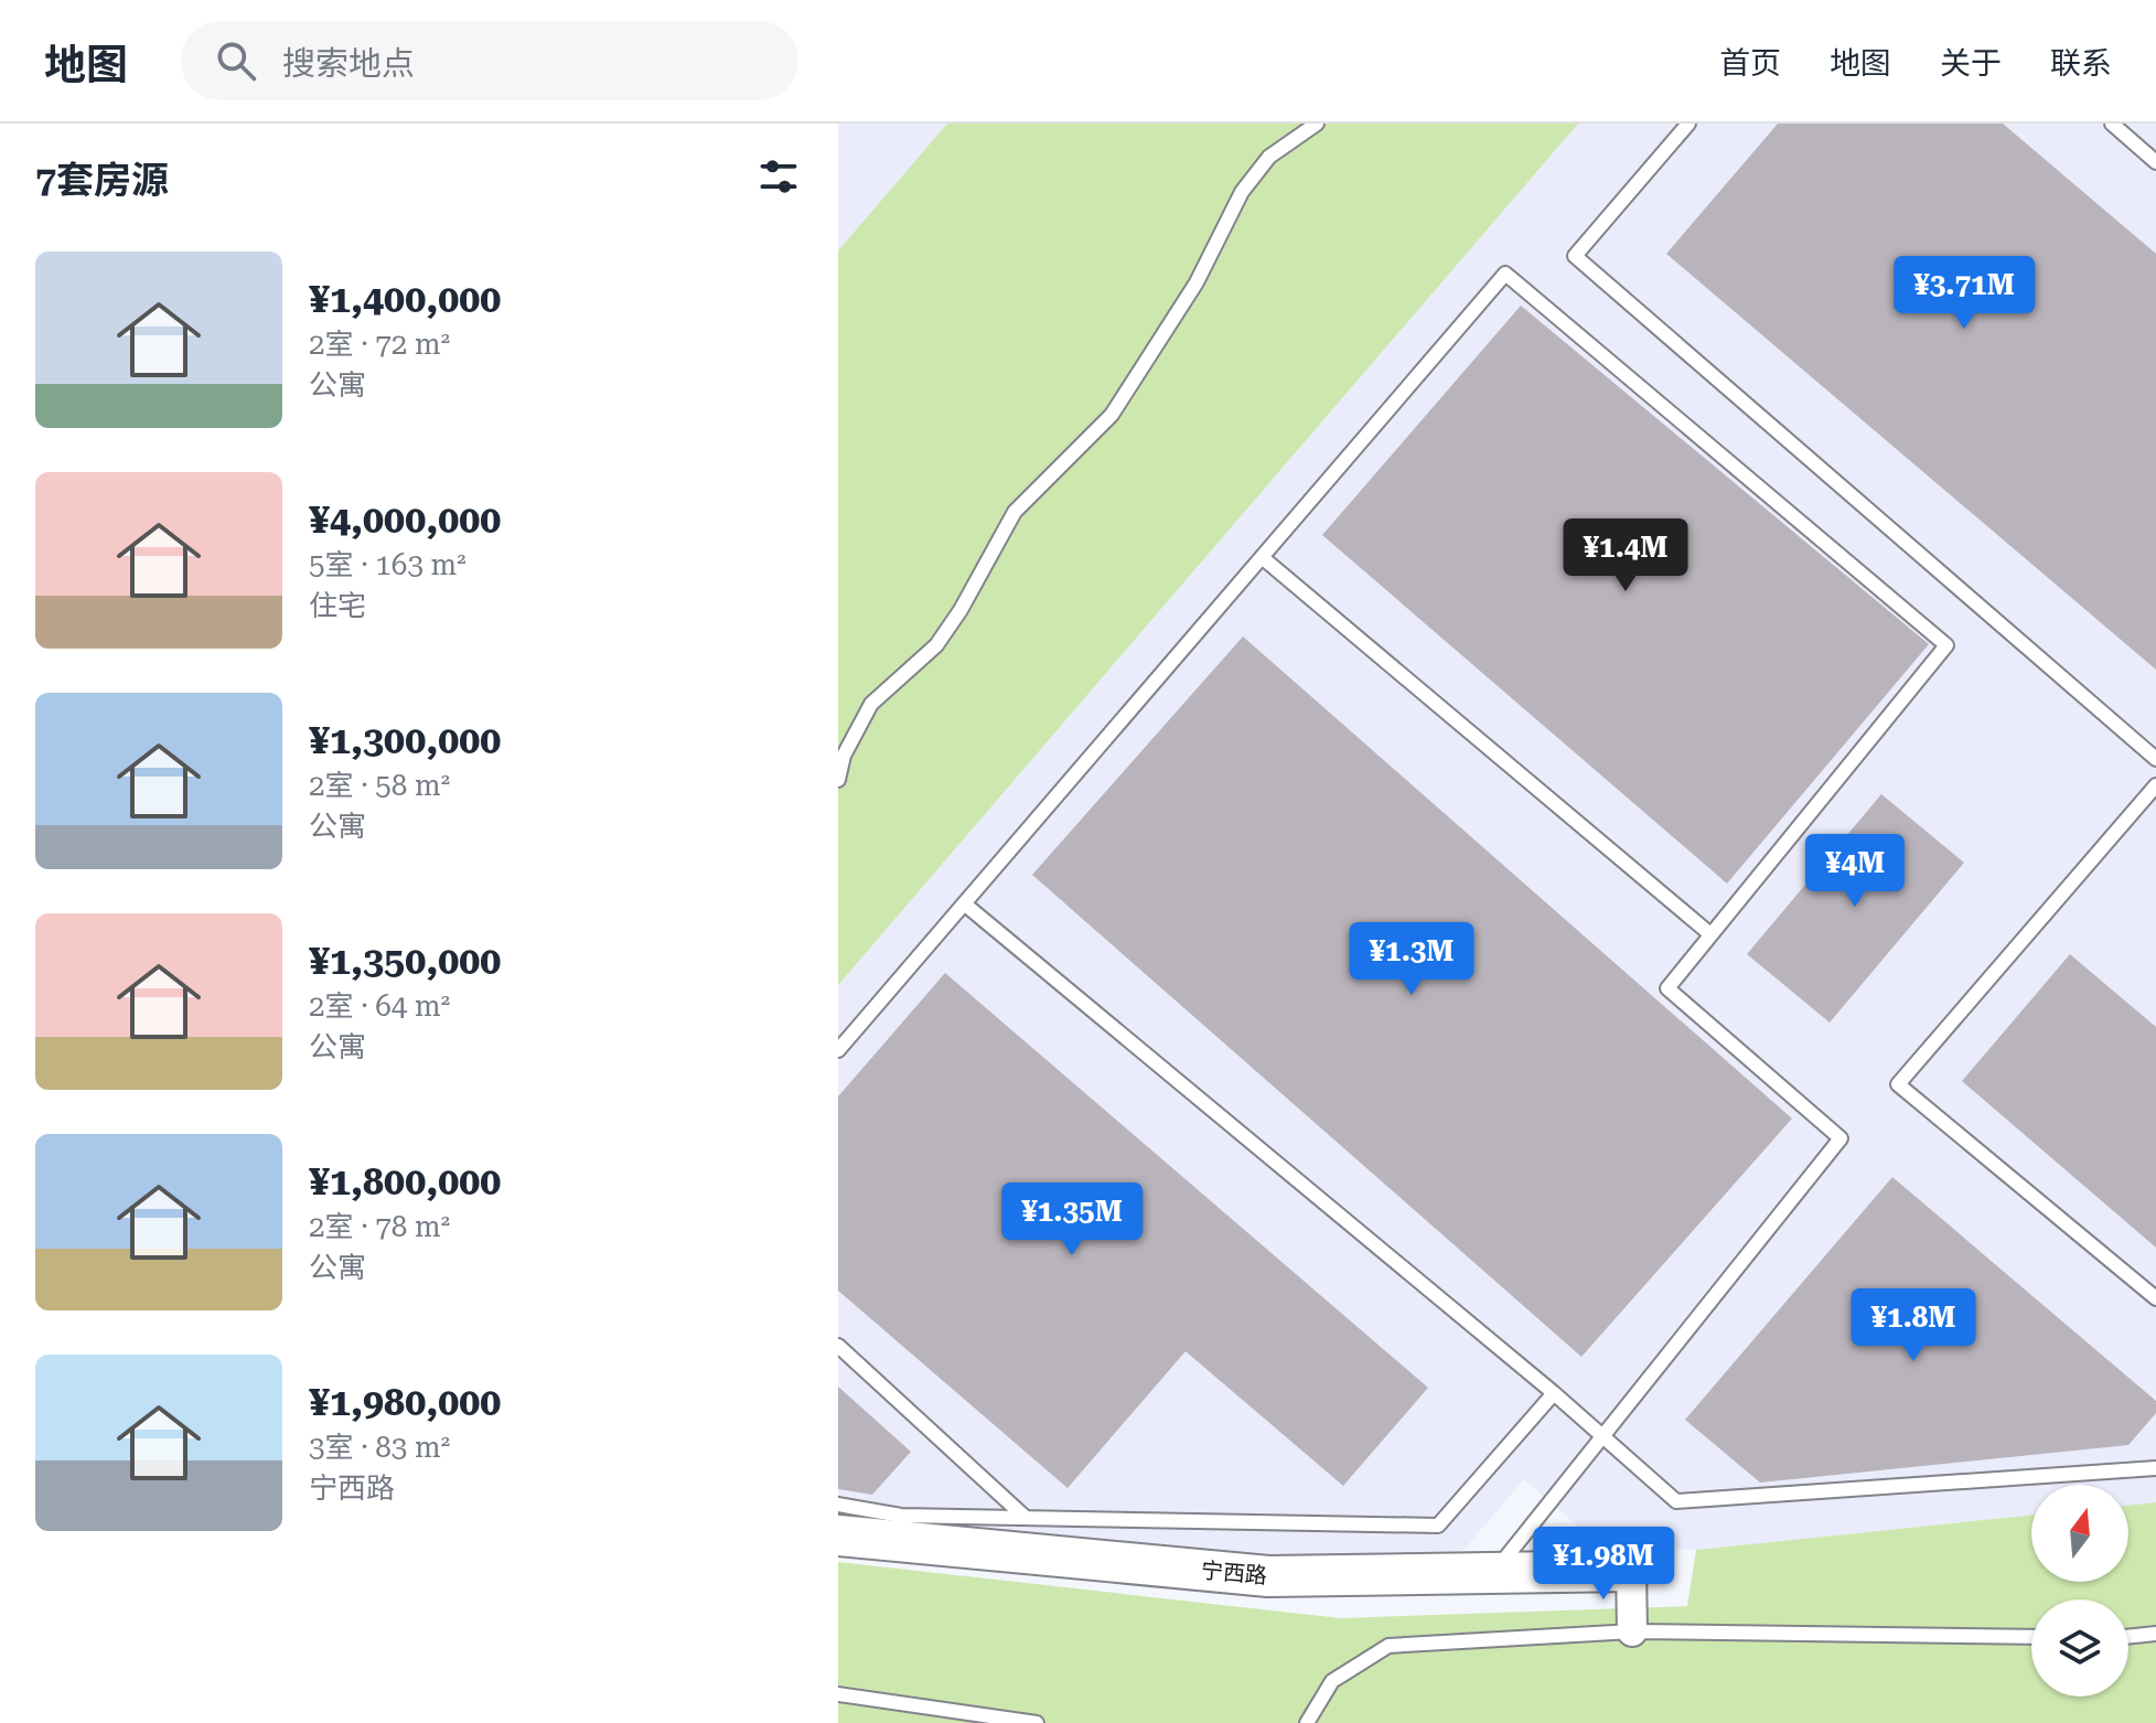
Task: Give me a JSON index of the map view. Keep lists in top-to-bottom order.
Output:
{
  "streets": {
    "main road": ["宁西路"]
  },
  "north": "top",
  "page": {
    "header": "地图",
    "search": "搜索地点",
    "nav": [
      "首页",
      "地图",
      "关于",
      "联系"
    ],
    "heading": "7套房源",
    "list": [
      {
        "name": "¥1,400,000",
        "note": "2室 · 72 m² · 公寓"
      },
      {
        "name": "¥4,000,000",
        "note": "5室 · 163 m² · 住宅"
      },
      {
        "name": "¥1,300,000",
        "note": "2室 · 58 m² · 公寓"
      },
      {
        "name": "¥1,350,000",
        "note": "2室 · 64 m² · 公寓"
      },
      {
        "name": "¥1,800,000",
        "note": "2室 · 78 m² · 公寓"
      },
      {
        "name": "¥1,980,000",
        "note": "3室 · 83 m² · 宁西路"
      }
    ],
    "price": [
      "¥3.71M",
      "¥1.4M",
      "¥4M",
      "¥1.3M",
      "¥1.35M",
      "¥1.8M",
      "¥1.98M"
    ]
  }
}
